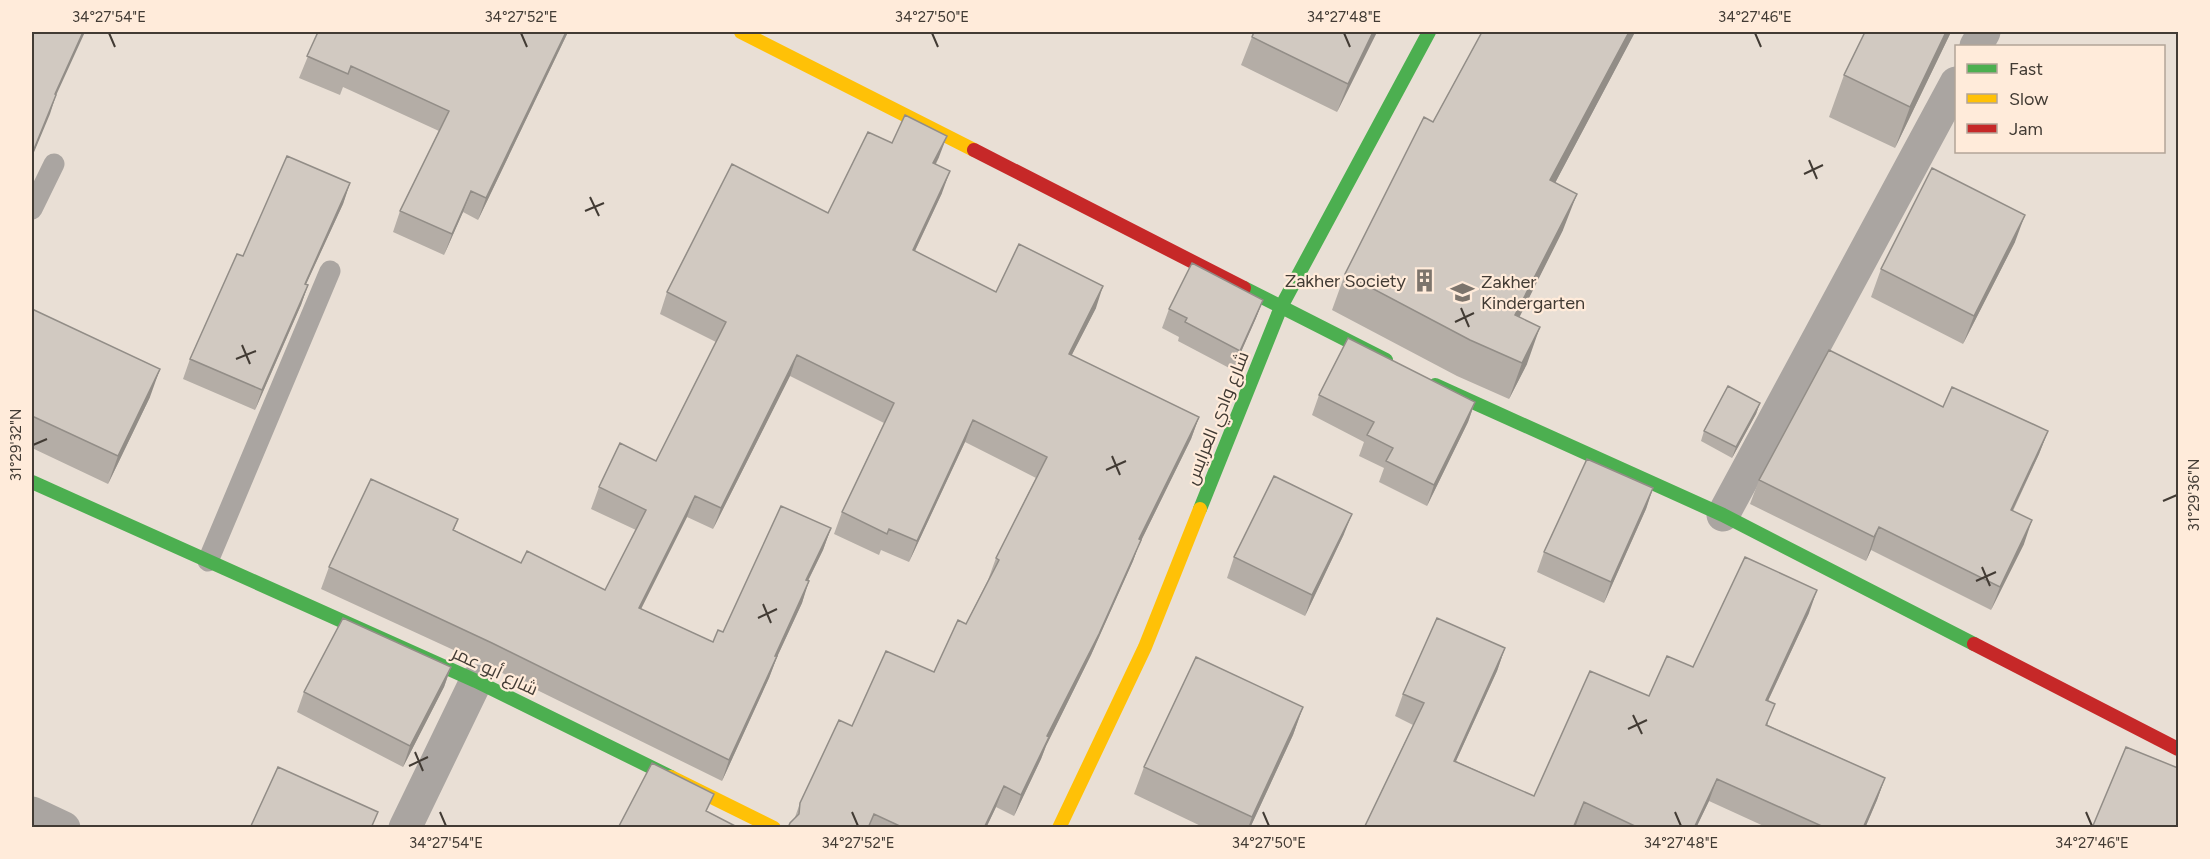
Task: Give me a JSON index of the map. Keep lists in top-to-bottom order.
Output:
{
  "streets": {
    "street": ["شارع وادي العرايس", "شارع أبو عمر"]
  },
  "places": {
    "building": ["Zakher Society"],
    "school or university": ["Zakher Kindergarten"]
  },
  "legend": ["Fast", "Slow", "Jam"],
  "coordinates": [
    "34°27'54\"E",
    "34°27'52\"E",
    "34°27'50\"E",
    "34°27'48\"E",
    "34°27'46\"E",
    "31°29'32\"N",
    "31°29'36\"N"
  ]
}
